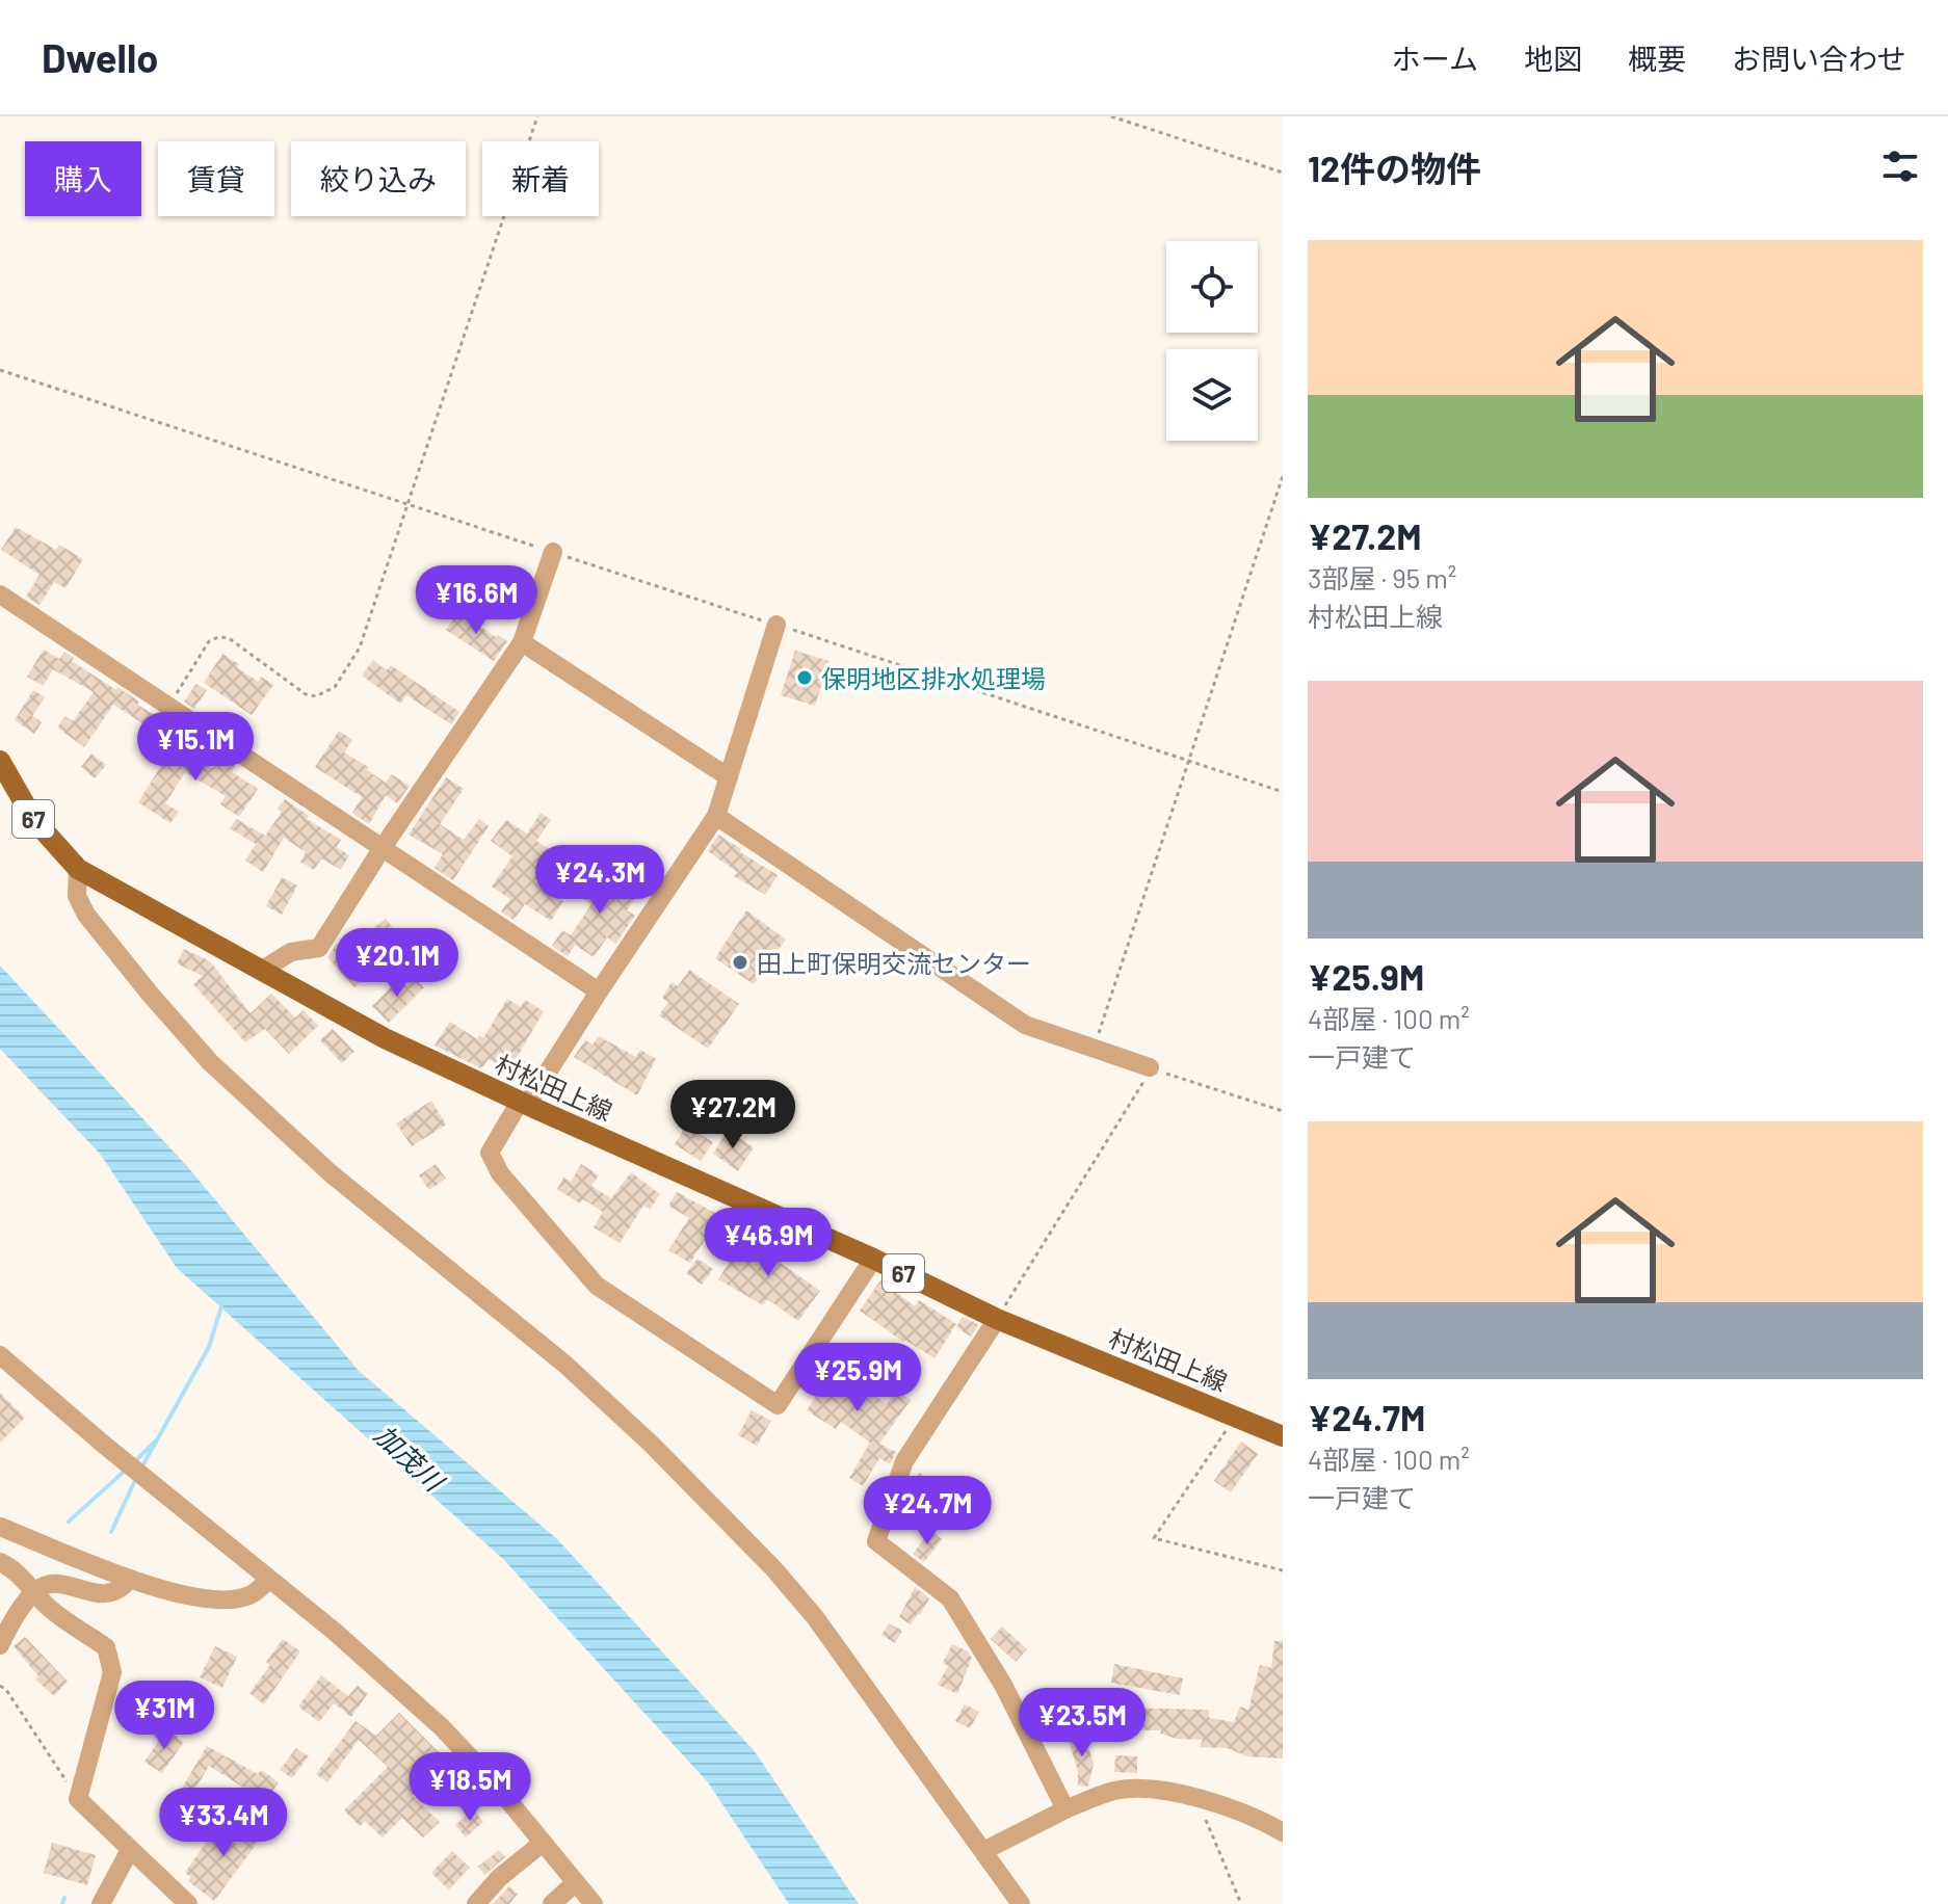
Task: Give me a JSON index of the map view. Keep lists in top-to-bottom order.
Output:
{
  "streets": {
    "main road": ["67", "村松田上線"]
  },
  "water": ["加茂川"],
  "places": ["保明地区排水処理場", "田上町保明交流センター"],
  "page": {
    "header": "Dwello",
    "nav": [
      "ホーム",
      "地図",
      "概要",
      "お問い合わせ"
    ],
    "heading": "12件の物件",
    "chip": [
      "購入",
      "賃貸",
      "絞り込み",
      "新着"
    ],
    "list": [
      {
        "name": "¥27.2M",
        "note": "3部屋 · 95 m² · 村松田上線"
      },
      {
        "name": "¥25.9M",
        "note": "4部屋 · 100 m² · 一戸建て"
      },
      {
        "name": "¥24.7M",
        "note": "4部屋 · 100 m² · 一戸建て"
      }
    ],
    "price": [
      "¥16.6M",
      "¥15.1M",
      "¥24.3M",
      "¥20.1M",
      "¥27.2M",
      "¥46.9M",
      "¥25.9M",
      "¥24.7M",
      "¥31M",
      "¥23.5M",
      "¥18.5M",
      "¥33.4M"
    ]
  }
}
